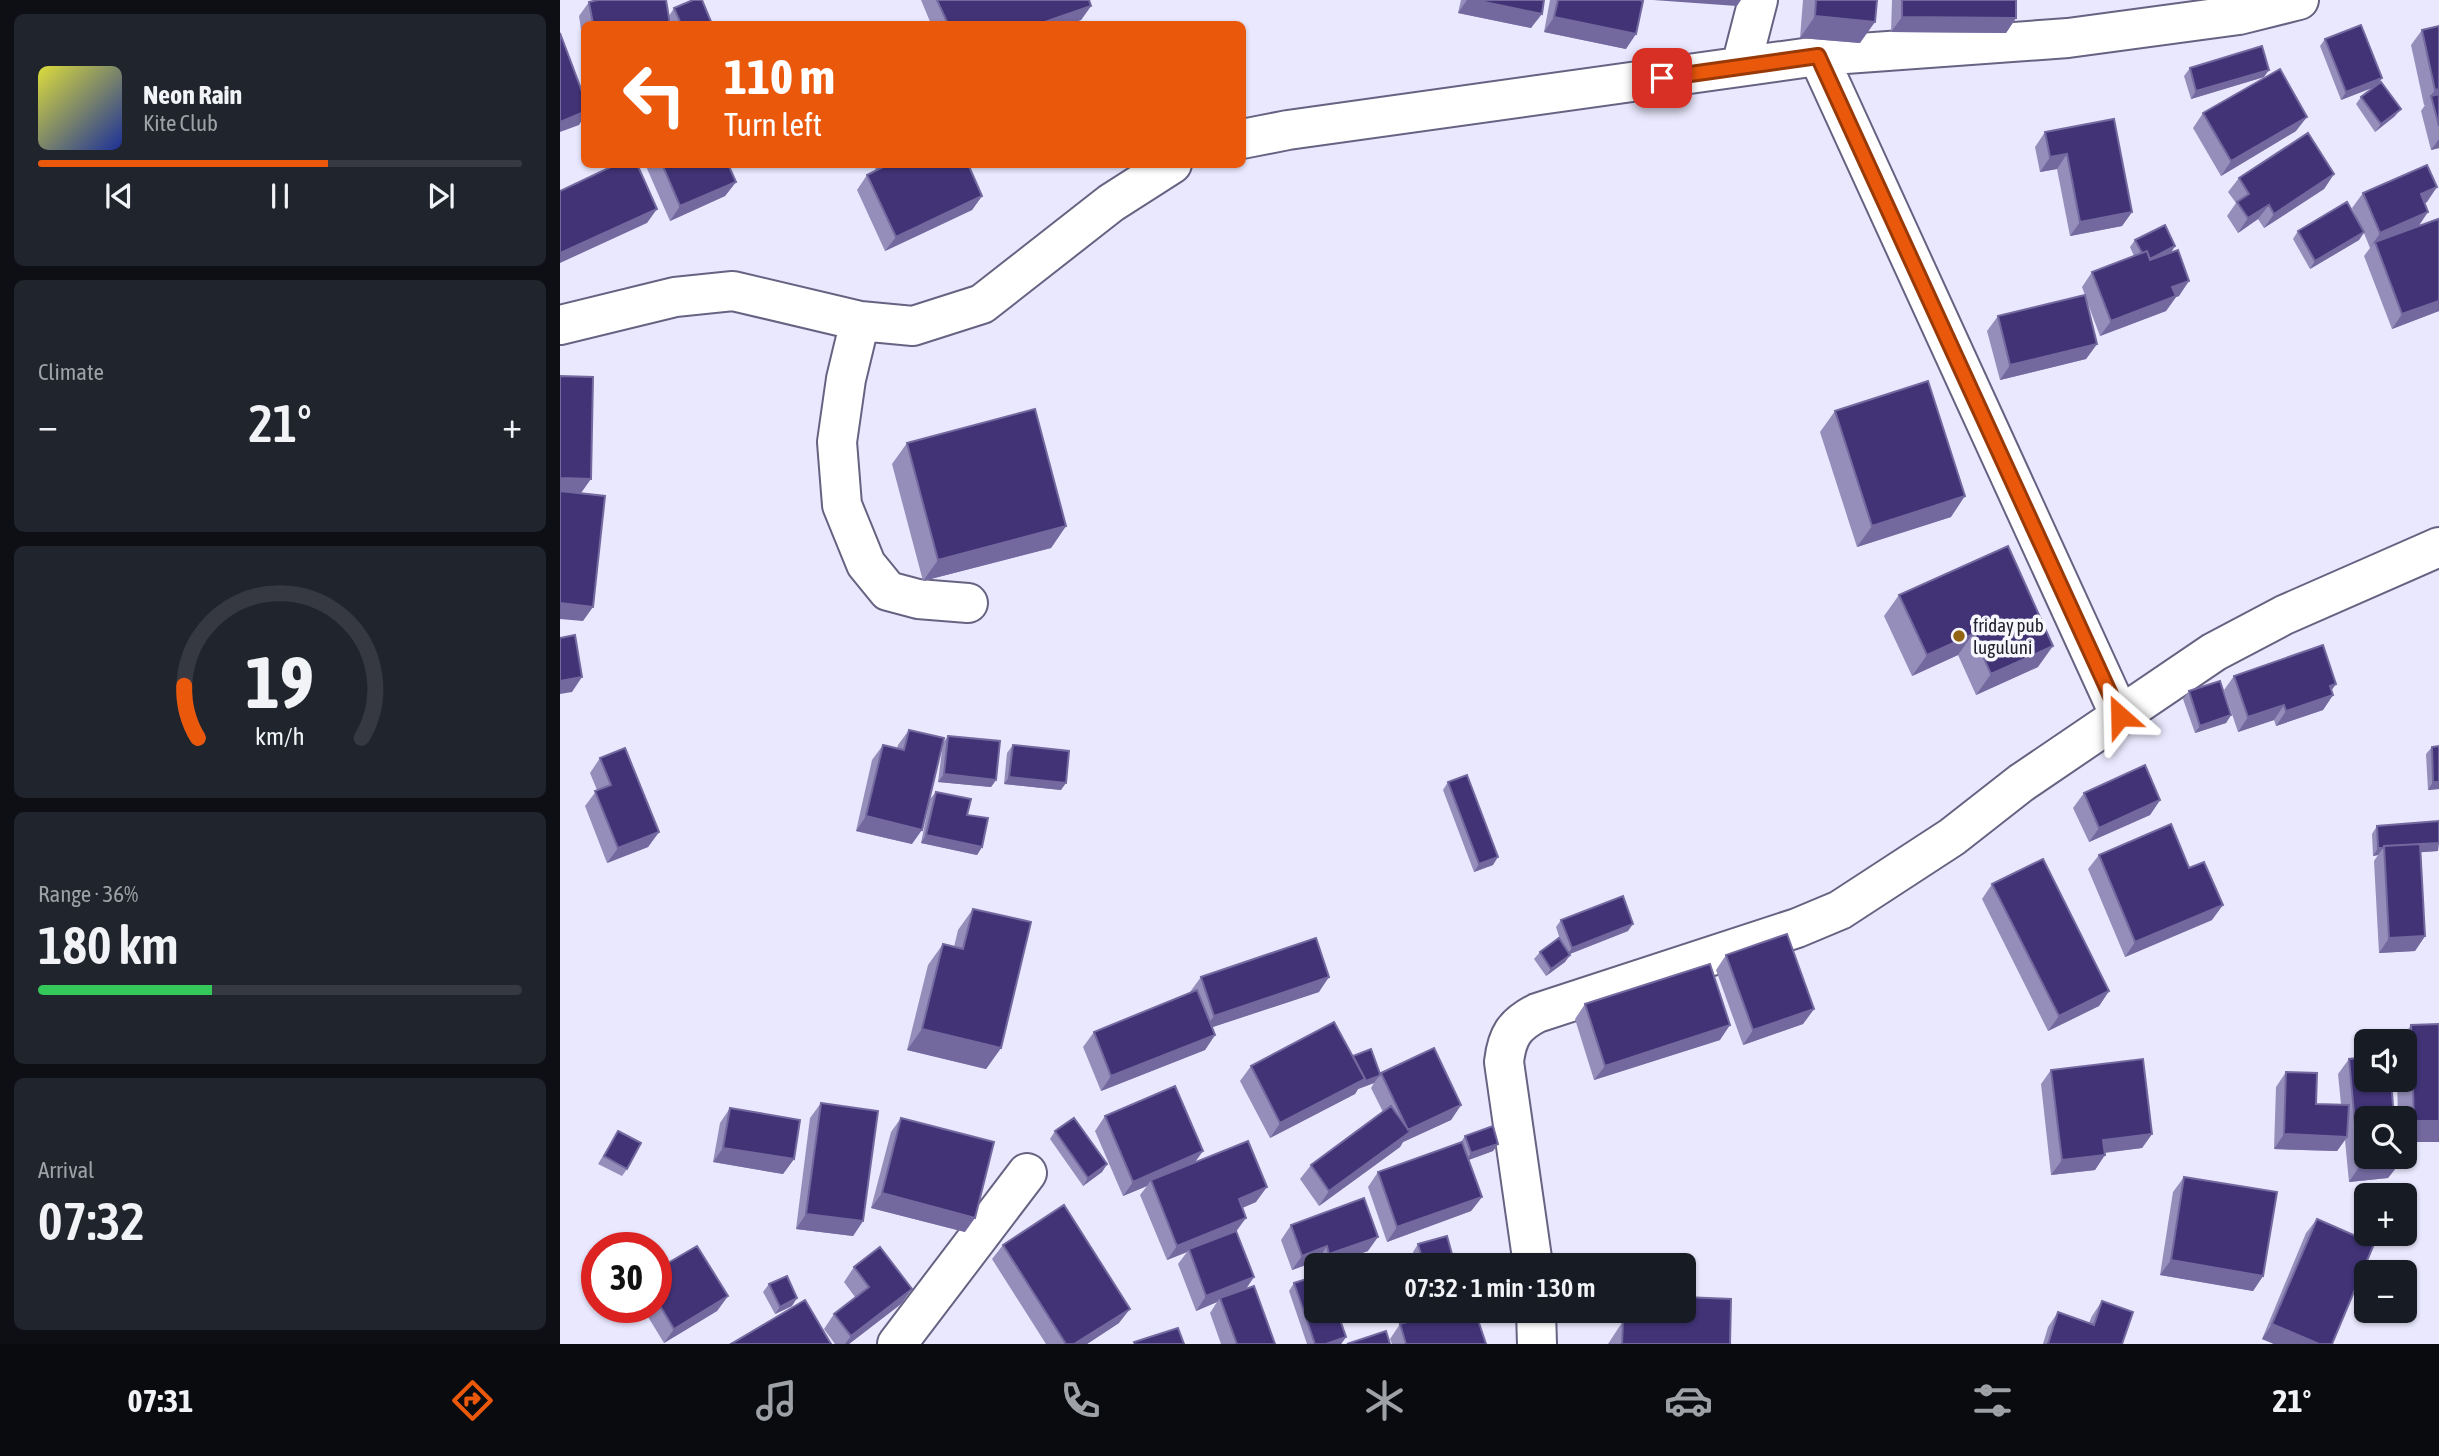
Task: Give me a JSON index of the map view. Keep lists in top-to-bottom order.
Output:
{
  "places": ["friday pub luguluni"],
  "page": {
    "turn": ["110 m", "Turn left"],
    "song": ["Neon Rain", "Kite Club"],
    "tile": [
      "Climate",
      ["Range · 36%", "180 km"],
      ["Arrival", "07:32"]
    ],
    "heat": ["−", "21°", "+"],
    "map_buttons": ["+", "−"],
    "limit": "30",
    "trip": "07:32 · 1 min · 130 m",
    "tabs": ["07:31", "21°"],
    "gauge": ["19", "km/h"]
  }
}
